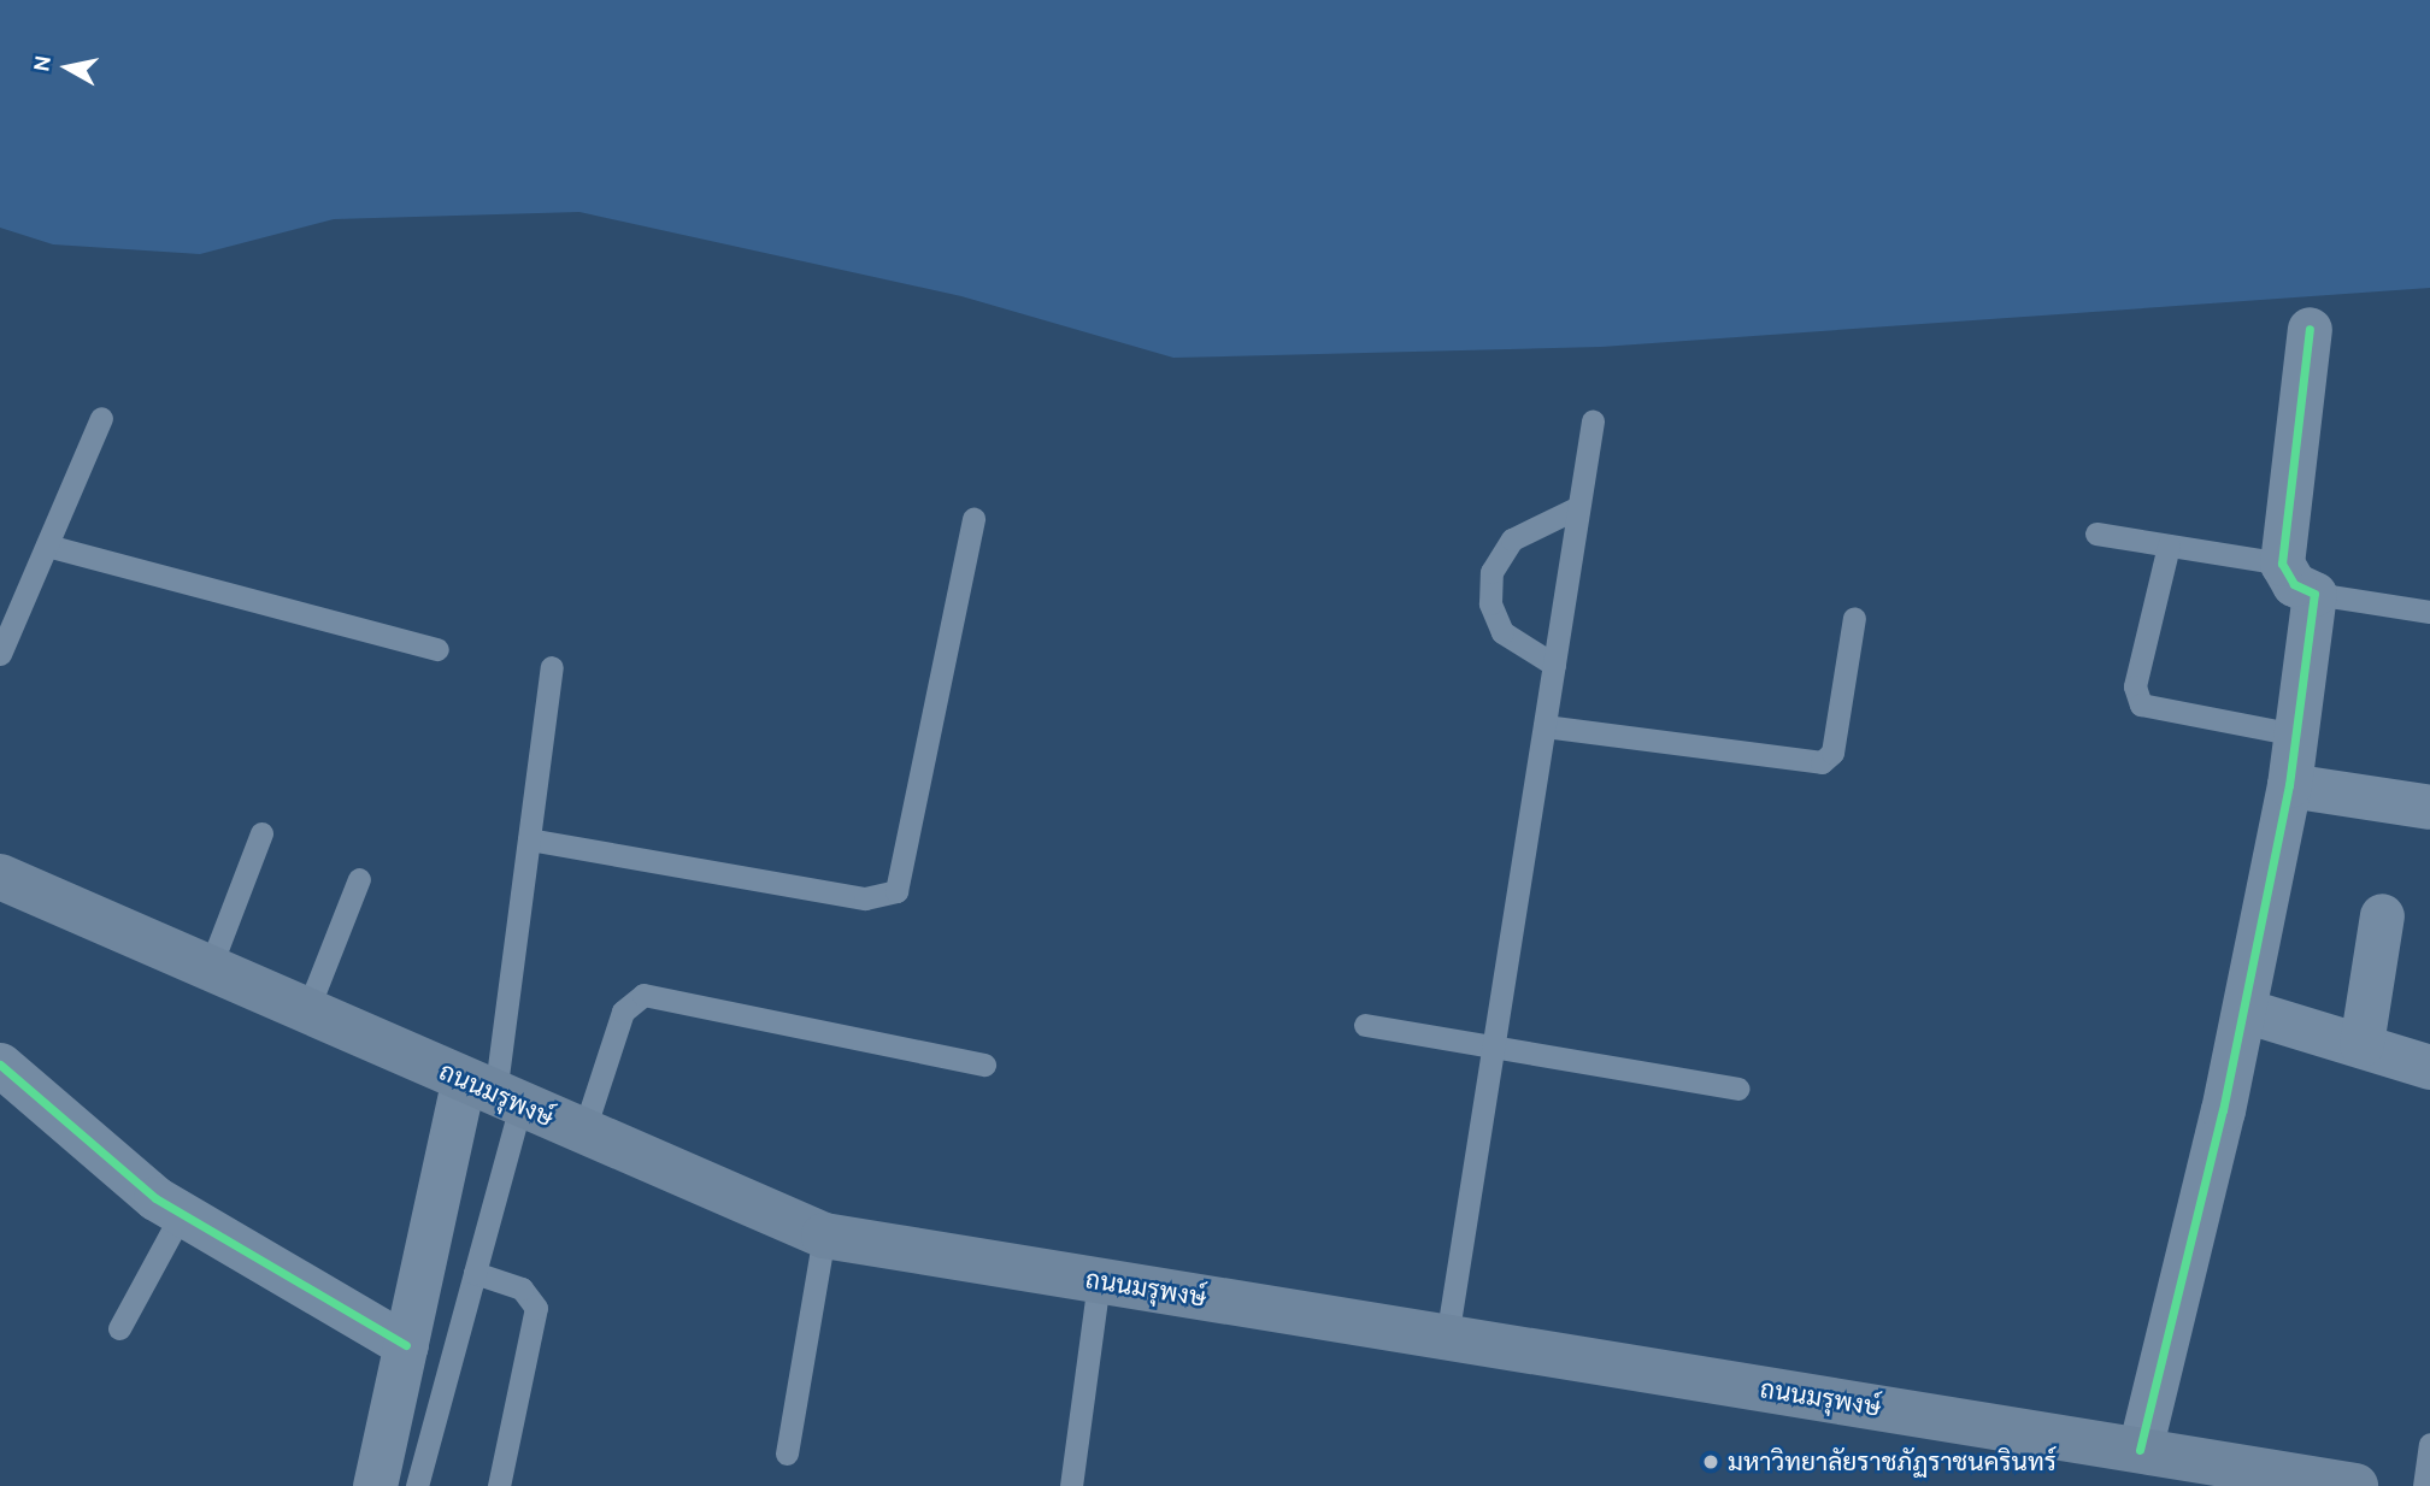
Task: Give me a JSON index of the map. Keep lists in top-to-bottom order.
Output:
{
  "streets": {
    "main road": ["ถนนมรุพงษ์"]
  },
  "places": ["มหาวิทยาลัยราชภัฏราชนครินทร์"],
  "north": "left"
}
